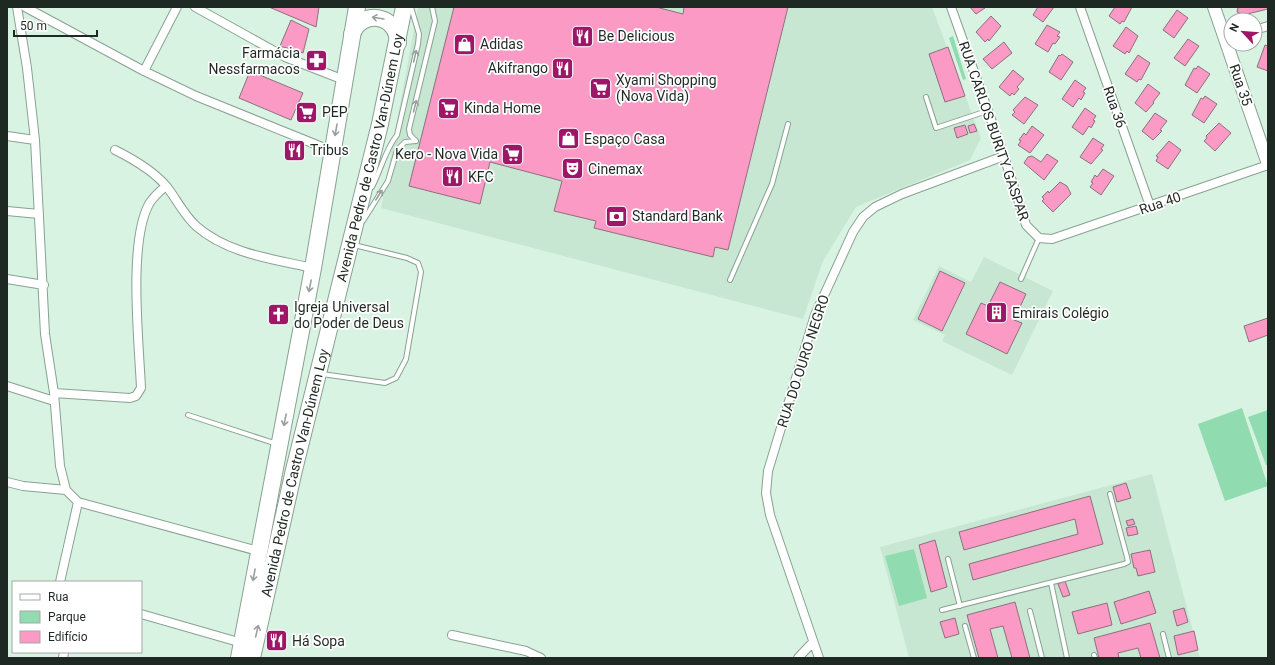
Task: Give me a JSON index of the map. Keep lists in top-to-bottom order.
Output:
{
  "streets": {
    "highway": ["Avenida Pedro de Castro Van-Dúnem Loy"],
    "street": [
      "Rua 35",
      "Rua 36",
      "RUA CARLOS BURITY GASPAR",
      "Rua 40",
      "RUA DO OURO NEGRO"
    ]
  },
  "crossings": [
    ["Rua 35", "Rua 40"],
    ["Rua 36", "Rua 40"],
    ["RUA CARLOS BURITY GASPAR", "Rua 40"],
    ["RUA CARLOS BURITY GASPAR", "RUA DO OURO NEGRO"]
  ],
  "places": {
    "restaurant": [
      "Be Delicious",
      "Akifrango",
      "Tribus",
      "KFC",
      "Há Sopa"
    ],
    "shop": ["Adidas", "Espaço Casa"],
    "pharmacy": ["Farmácia Nessfarmacos"],
    "supermarket": [
      "Xyami Shopping (Nova Vida)",
      "Kinda Home",
      "PEP",
      "Kero - Nova Vida"
    ],
    "theatre": ["Cinemax"],
    "bank": ["Standard Bank"],
    "building": ["Emirais Colégio"],
    "church": ["Igreja Universal do Poder de Deus"]
  },
  "legend": ["Rua", "Parque", "Edifício"],
  "scale_bar": "50 m",
  "north": "top left"
}
